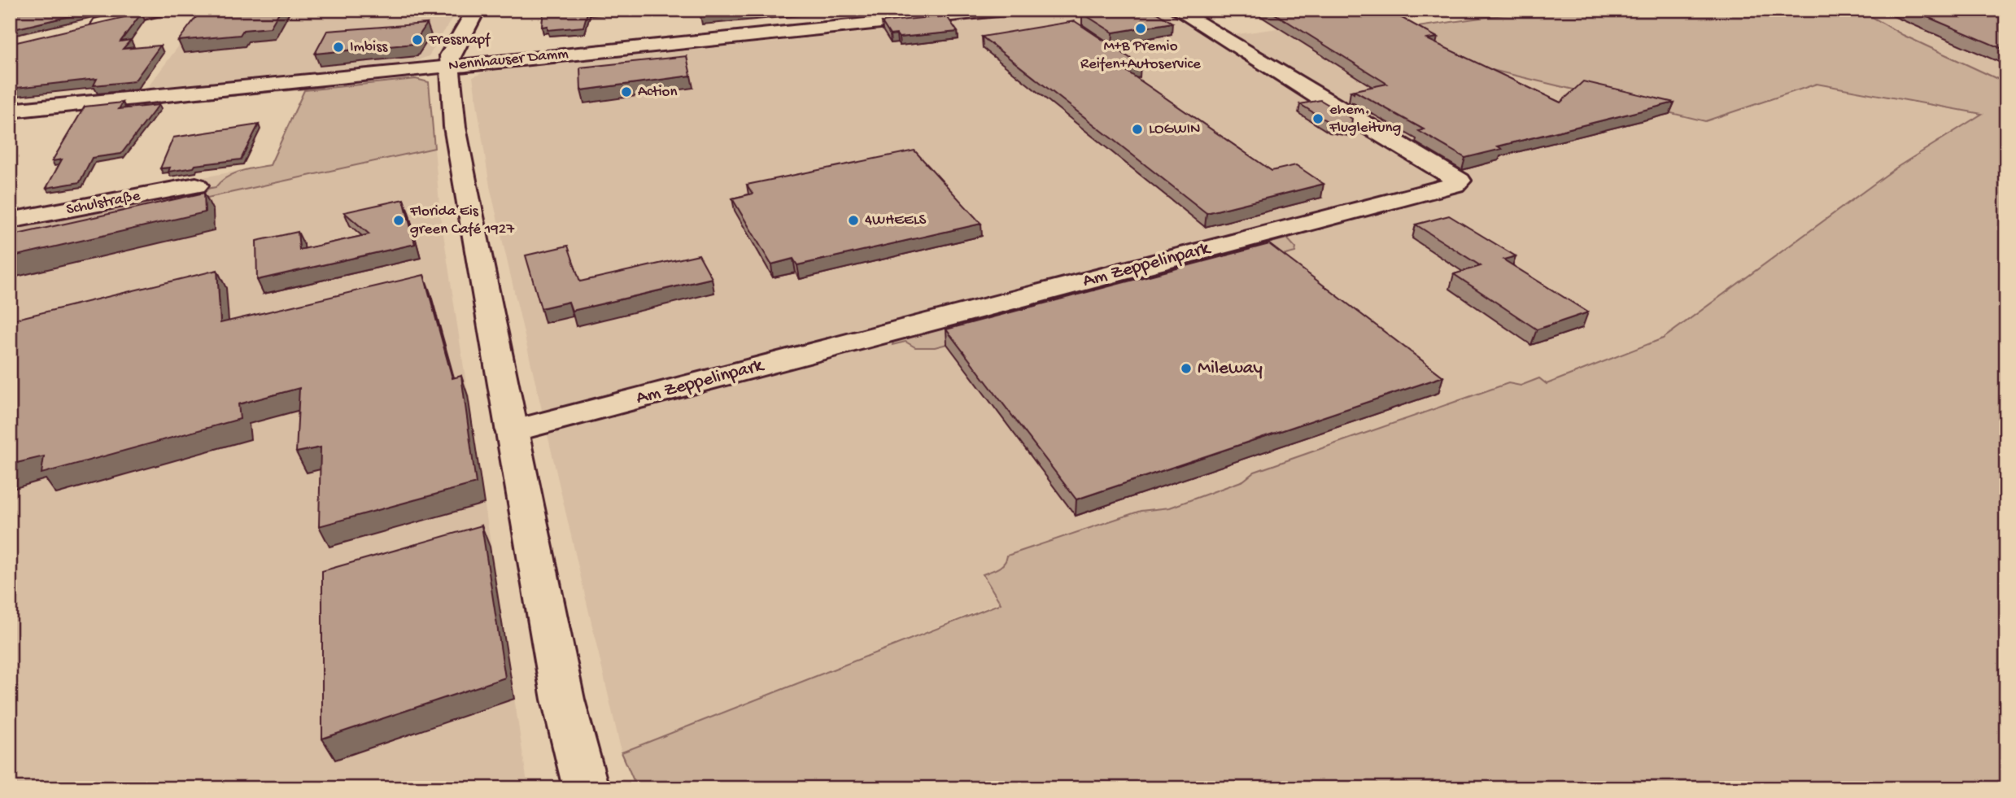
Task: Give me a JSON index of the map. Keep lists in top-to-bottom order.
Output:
{
  "streets": {
    "street": ["Nennhauser Damm", "Schulstraße", "Am Zeppelinpark"]
  },
  "places": [
    "M+B Premio Reifen+Autoservice",
    "Fressnapf",
    "Imbiss",
    "Action",
    "ehem. Flugleitung",
    "LOGWIN",
    "Florida Eis green Café 1927",
    "4WHEELS",
    "Mileway"
  ]
}
